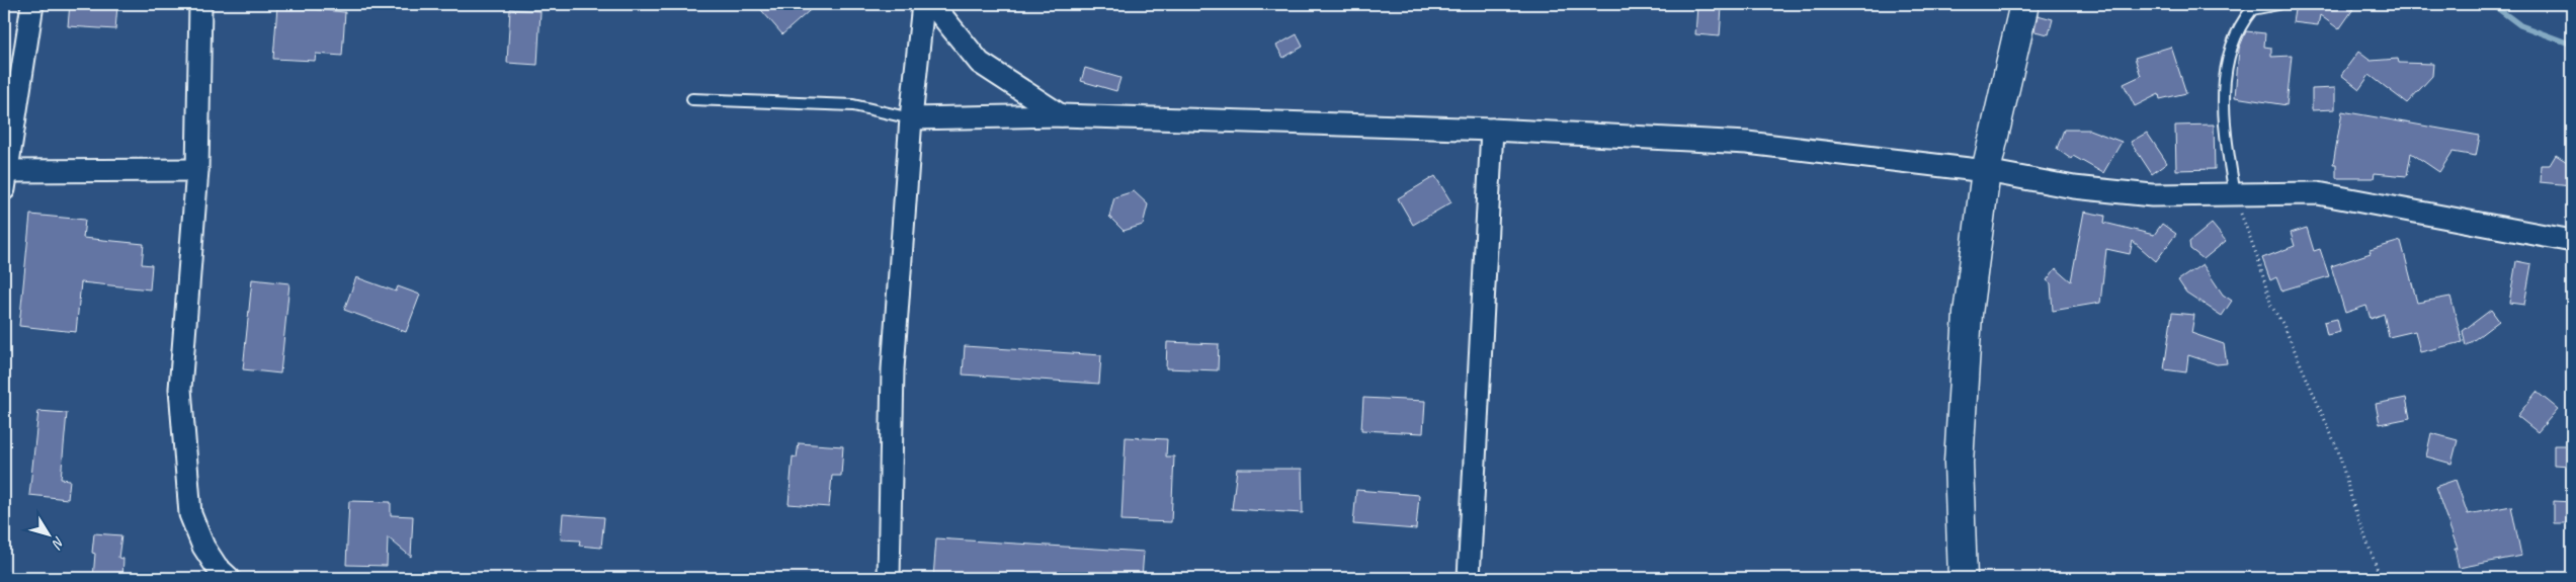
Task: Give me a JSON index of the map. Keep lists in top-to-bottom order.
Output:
{
  "north": "bottom right"
}
